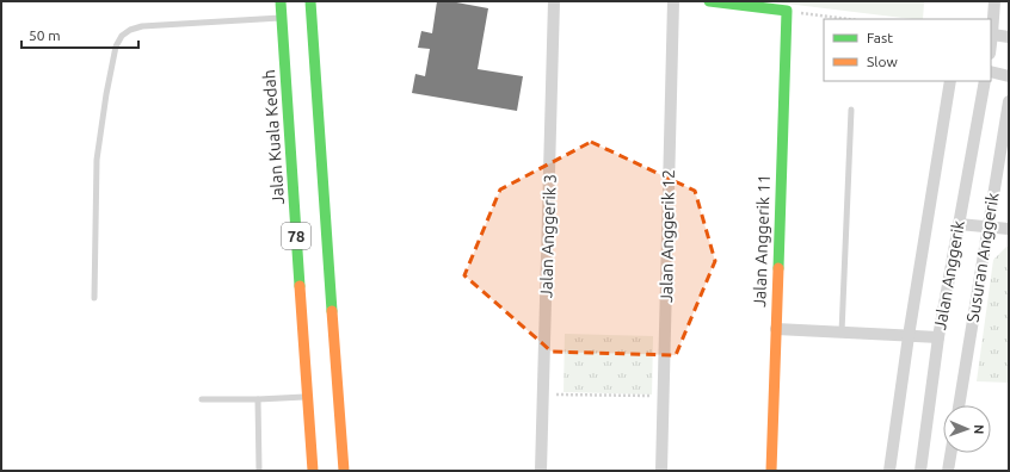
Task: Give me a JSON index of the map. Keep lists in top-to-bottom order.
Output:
{
  "streets": {
    "main road": ["Jalan Kuala Kedah", "78", "Jalan Anggerik 11"],
    "street": [
      "Jalan Anggerik 3",
      "Jalan Anggerik 12",
      "Susuran Anggerik",
      "Jalan Anggerik"
    ]
  },
  "legend": ["Fast", "Slow"],
  "scale_bar": "50 m",
  "north": "right"
}
